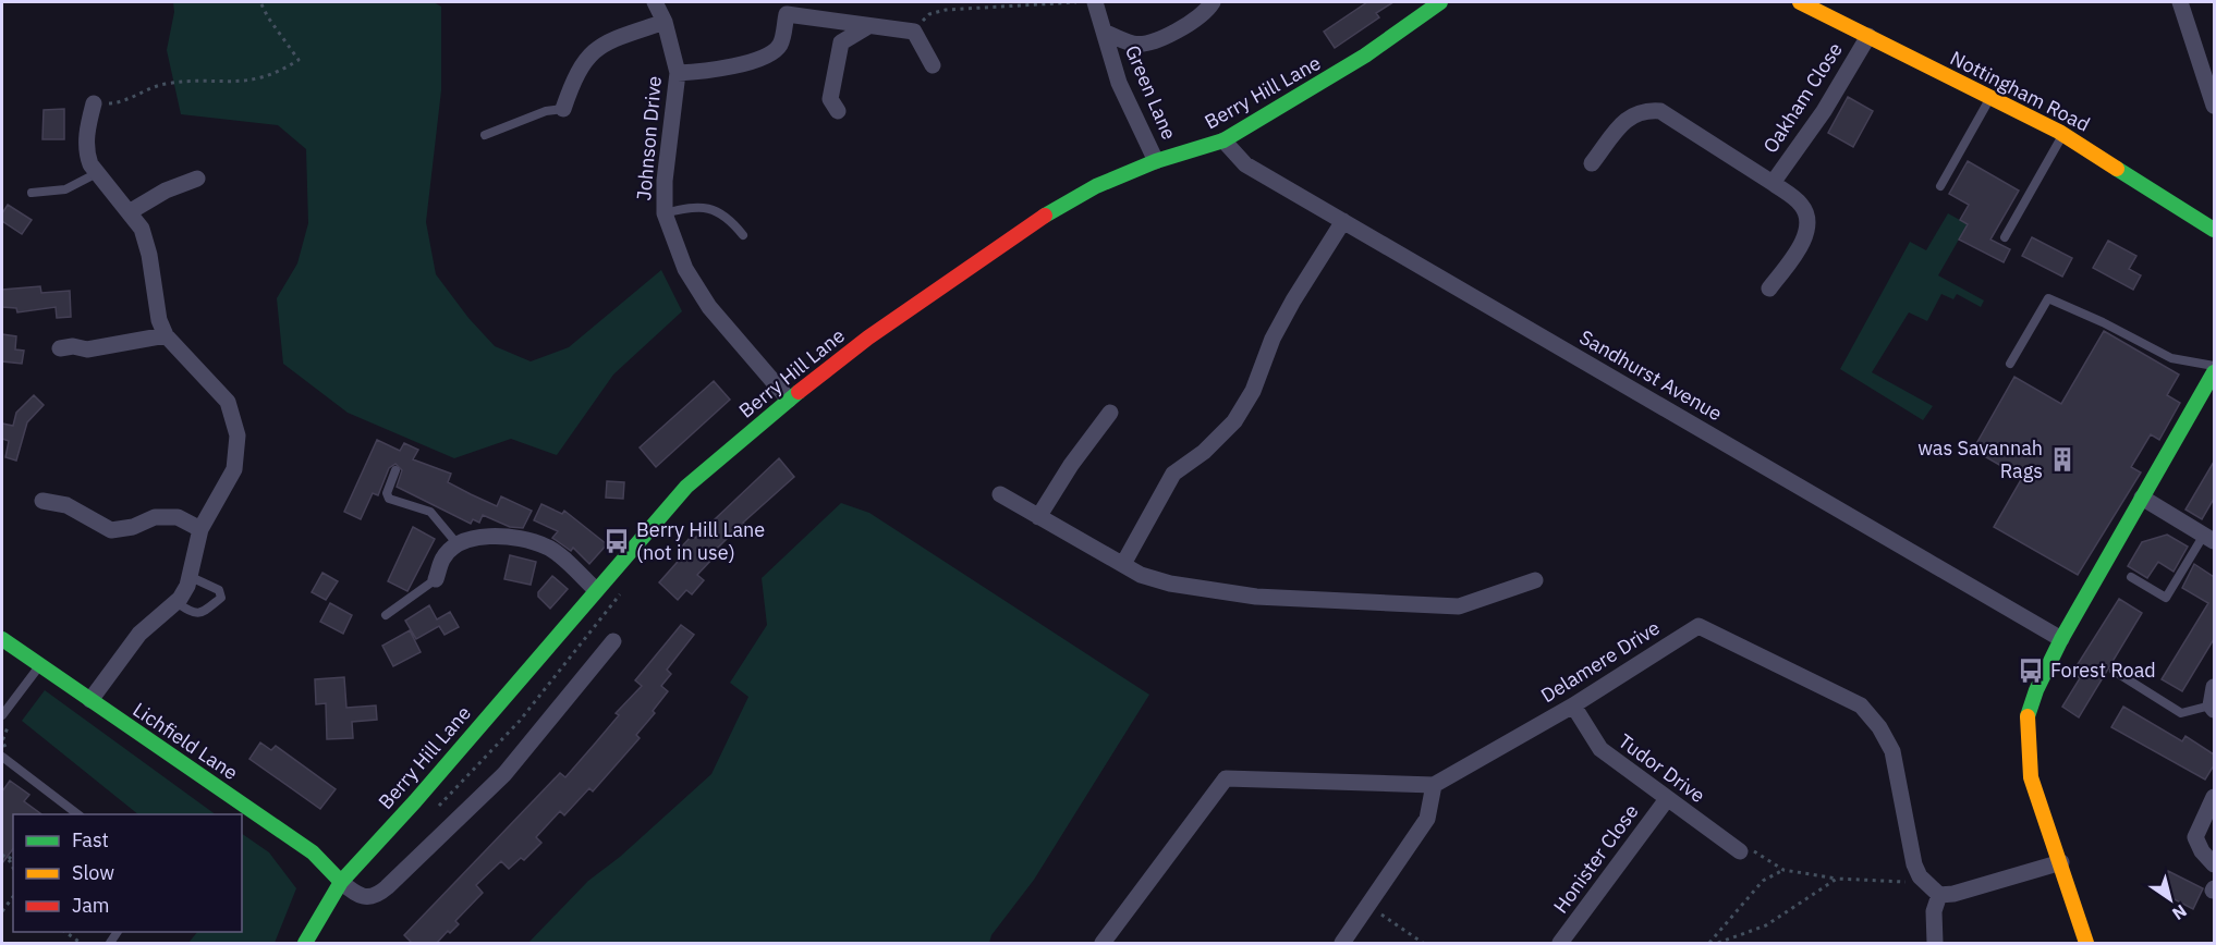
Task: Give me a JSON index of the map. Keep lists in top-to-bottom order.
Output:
{
  "streets": {
    "main road": ["Nottingham Road", "Berry Hill Lane", "Lichfield Lane"],
    "street": [
      "Green Lane",
      "Oakham Close",
      "Johnson Drive",
      "Sandhurst Avenue",
      "Delamere Drive",
      "Tudor Drive",
      "Honister Close"
    ]
  },
  "crossings": [
    ["Nottingham Road", "Oakham Close"],
    ["Green Lane", "Berry Hill Lane"],
    ["Berry Hill Lane", "Johnson Drive"],
    ["Berry Hill Lane", "Sandhurst Avenue"],
    ["Berry Hill Lane", "Lichfield Lane"],
    ["Delamere Drive", "Tudor Drive"],
    ["Tudor Drive", "Honister Close"]
  ],
  "places": {
    "building": ["was Savannah Rags"],
    "bus stop": ["Berry Hill Lane (not in use)", "Forest Road"]
  },
  "legend": ["Fast", "Slow", "Jam"],
  "north": "bottom right"
}
